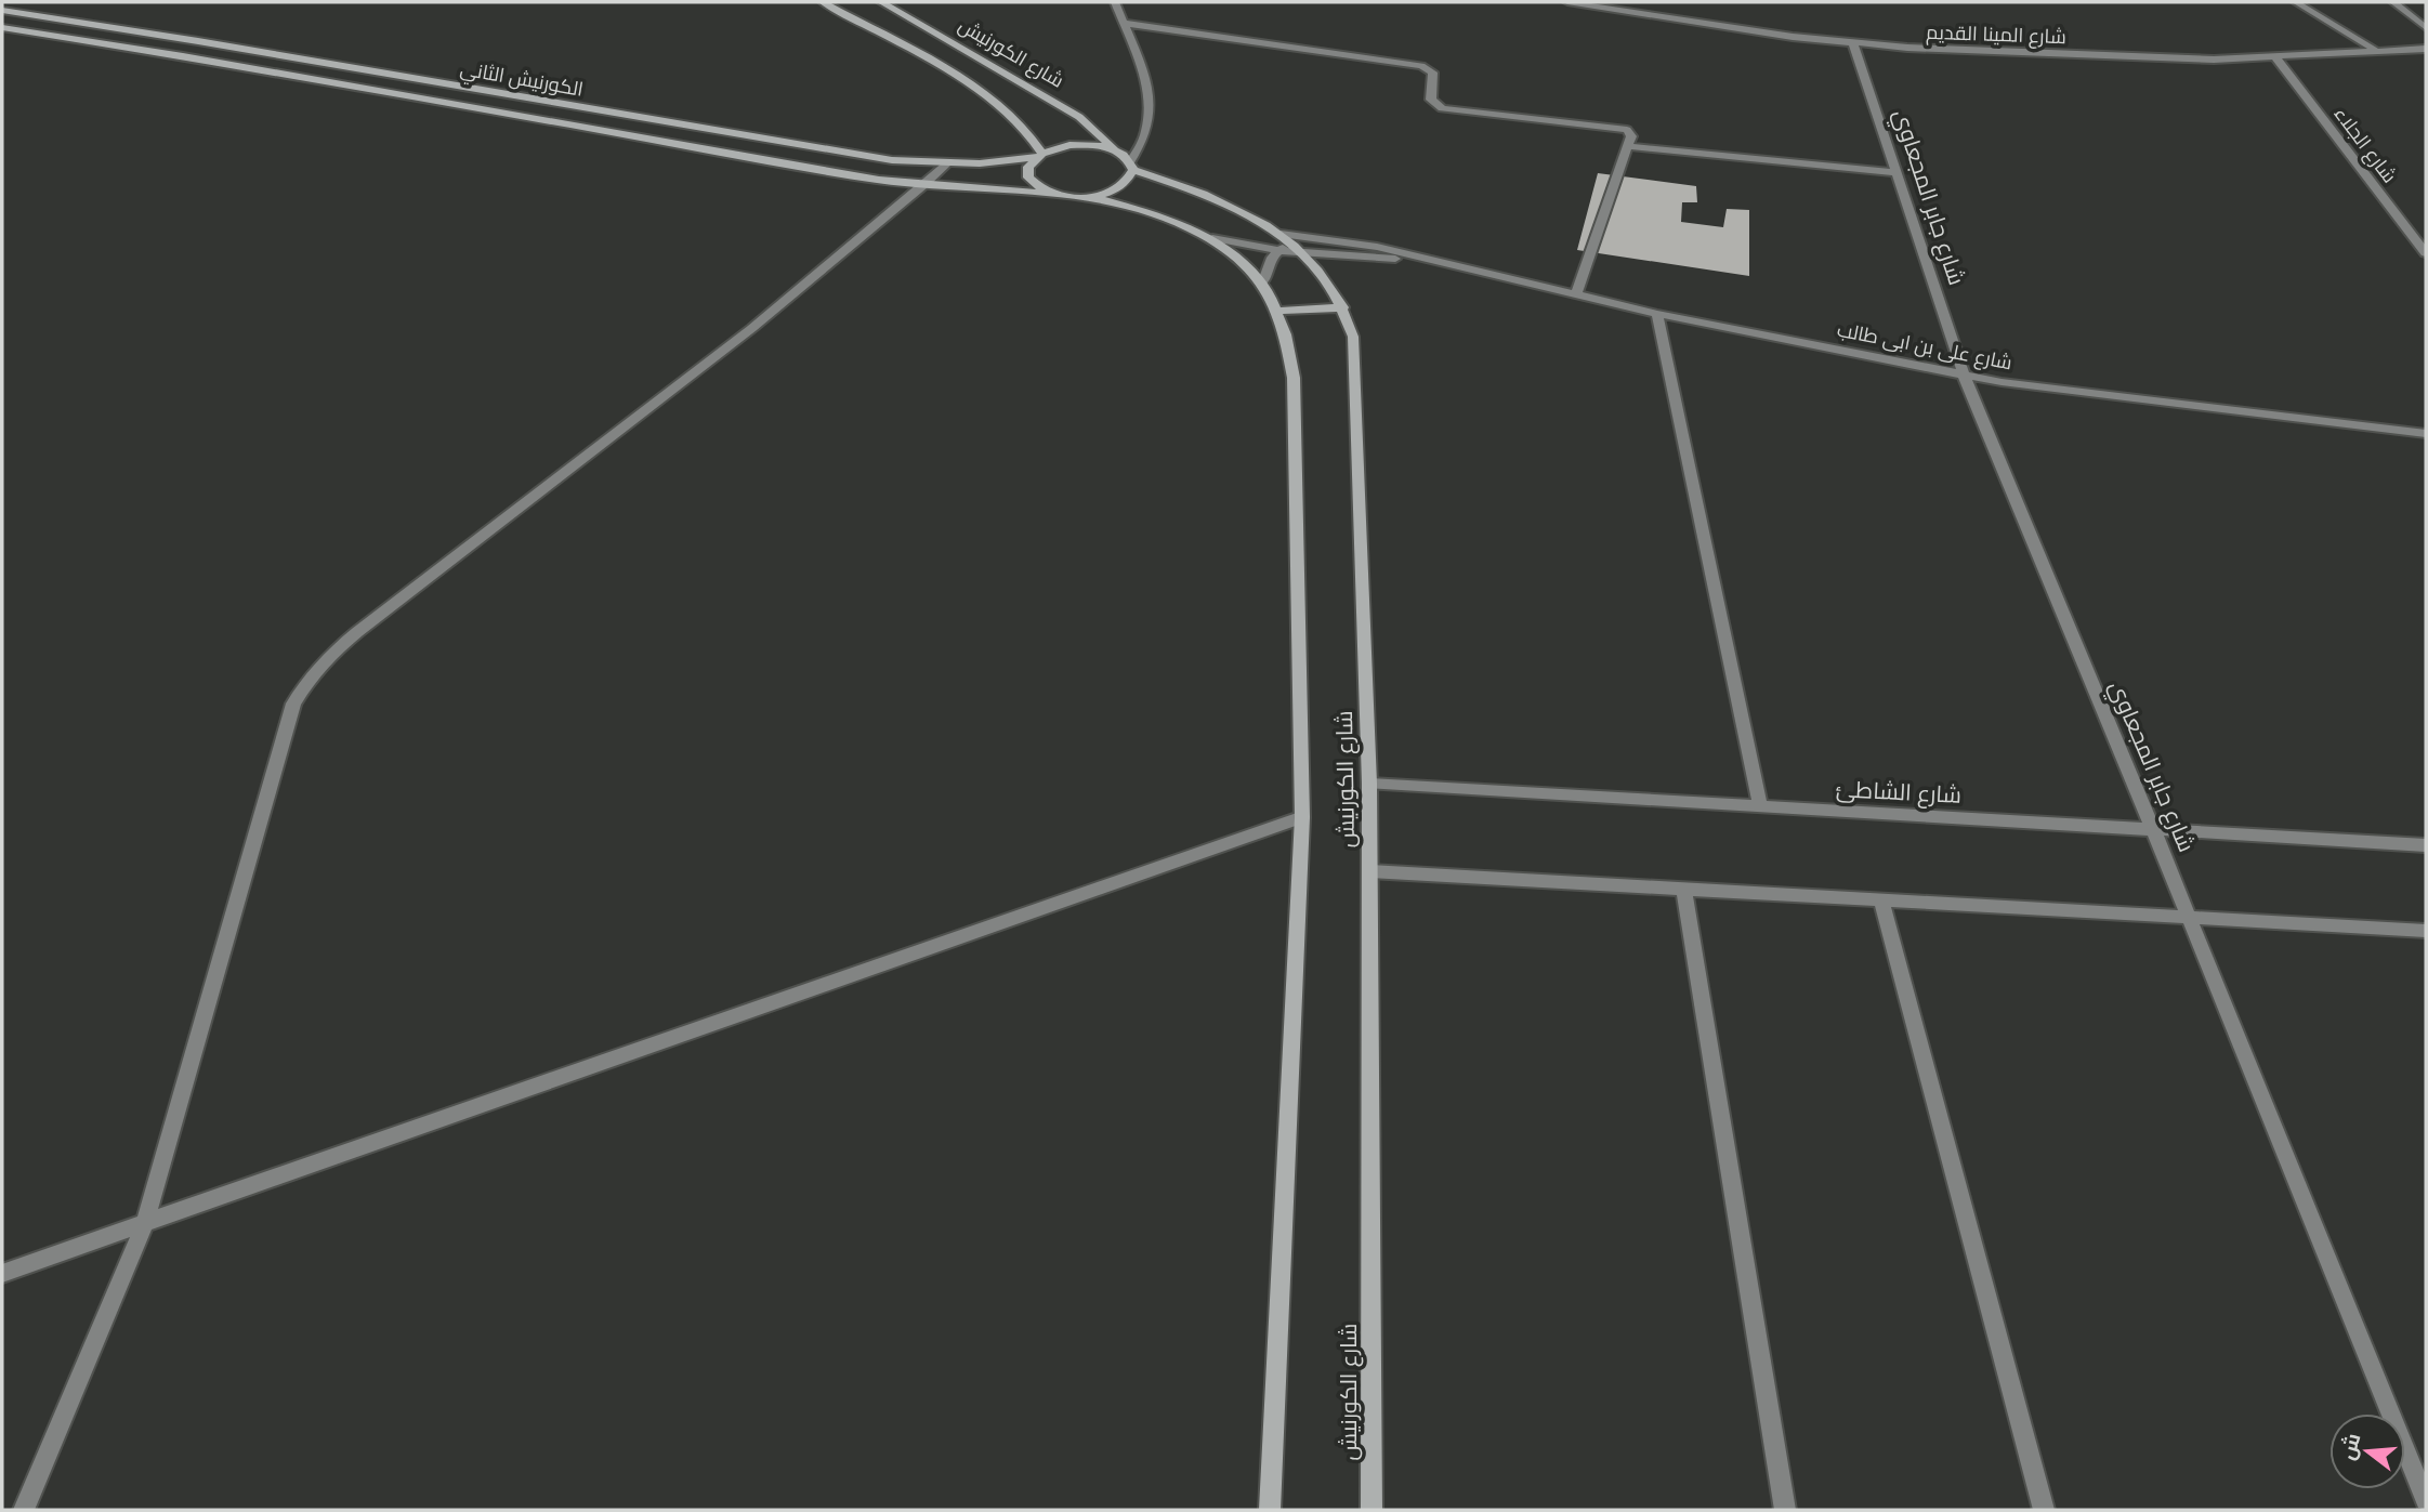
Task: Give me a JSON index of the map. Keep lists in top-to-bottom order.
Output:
{
  "streets": {
    "street": [
      "شارع المينا القديم",
      "شارع الكورنيش",
      "الكورنيش الثاني",
      "شارع الجلاء",
      "شارع جابر المجعاوي",
      "شارع على بن ابى طالب",
      "شارع الشاطئ"
    ]
  },
  "crossings": [
    ["شارع المينا القديم", "شارع الجلاء"],
    ["شارع المينا القديم", "شارع جابر المجعاوي"],
    ["شارع الكورنيش", "الكورنيش الثاني"],
    ["شارع الكورنيش", "شارع الشاطئ"],
    ["شارع جابر المجعاوي", "شارع على بن ابى طالب"],
    ["شارع جابر المجعاوي", "شارع الشاطئ"]
  ],
  "north": "left"
}
